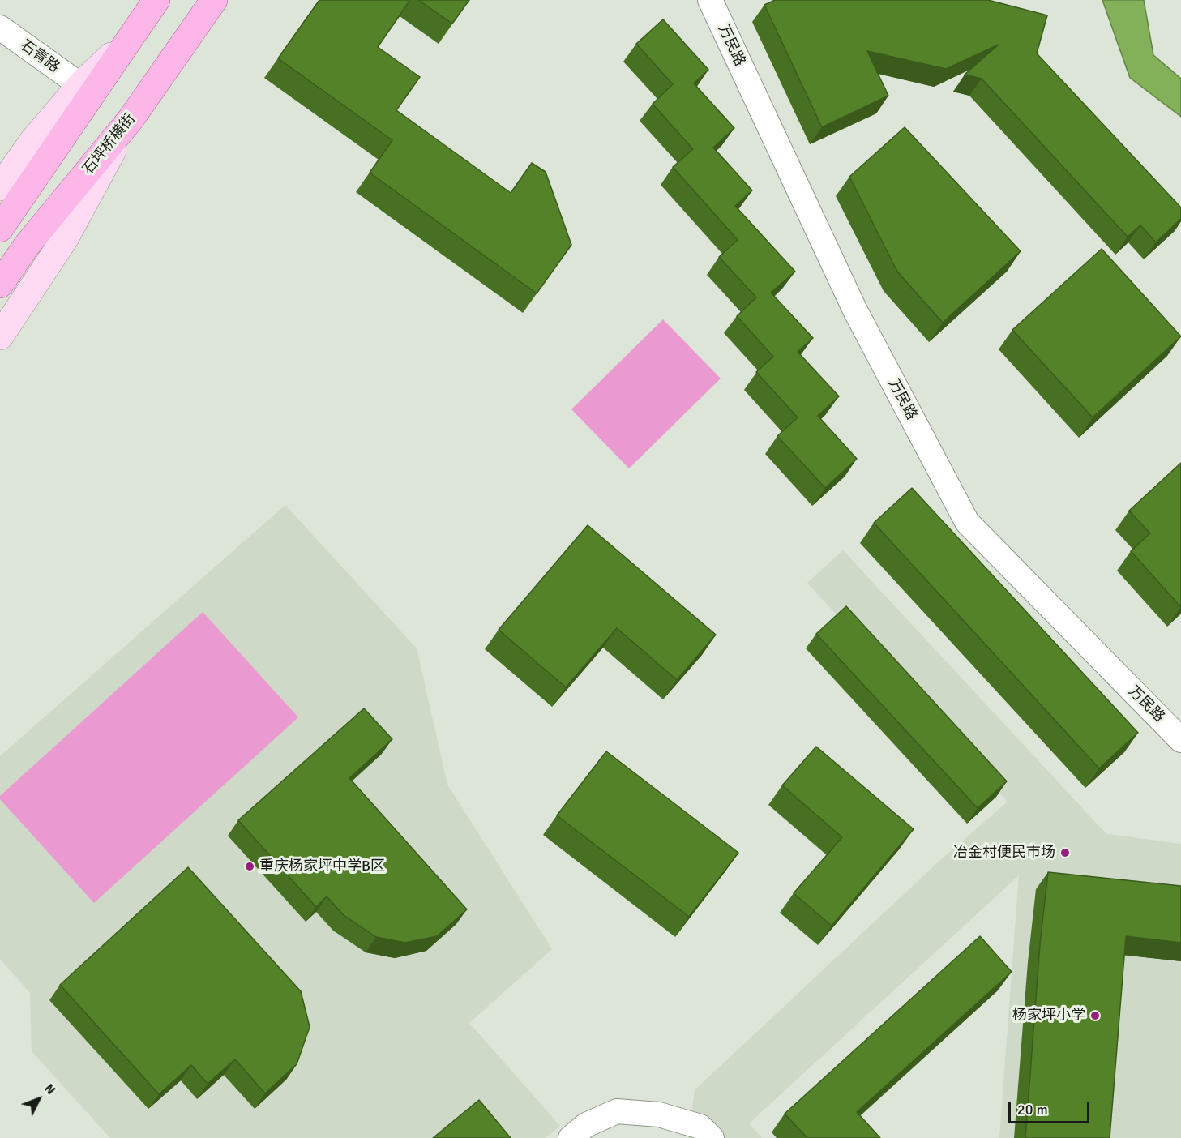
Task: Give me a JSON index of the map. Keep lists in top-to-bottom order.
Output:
{
  "streets": {
    "main road": ["石坪桥横街"],
    "street": ["万民路", "石青路"]
  },
  "places": ["冶金村便民市场", "重庆杨家坪中学B区", "杨家坪小学"],
  "scale_bar": "20 m",
  "north": "top right"
}
